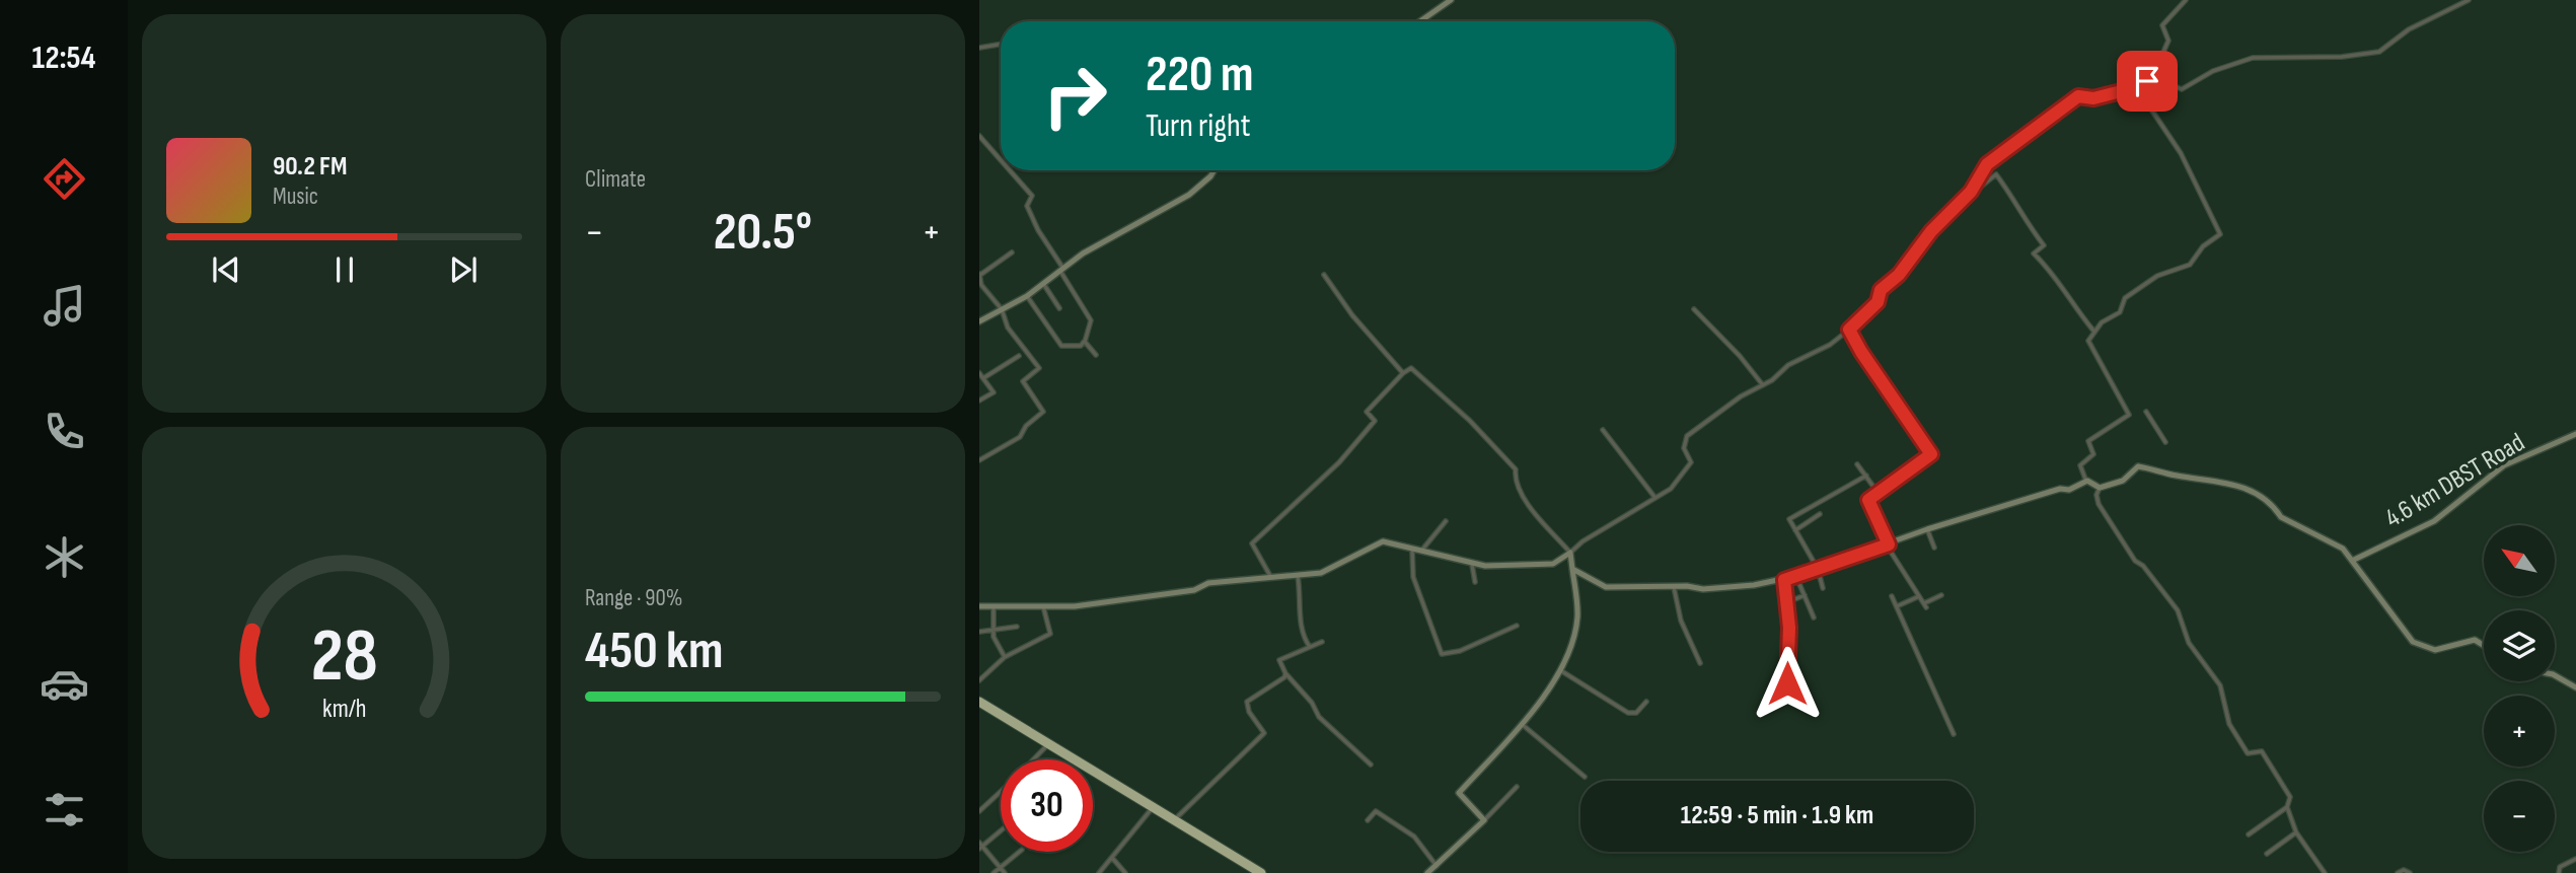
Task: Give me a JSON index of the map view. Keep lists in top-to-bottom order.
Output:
{
  "streets": {
    "street": ["4.6 km DBST Road"]
  },
  "north": "top left",
  "page": {
    "tabs": "12:54",
    "tile": [
      "Climate",
      ["Range · 90%", "450 km"]
    ],
    "turn": ["220 m", "Turn right"],
    "song": ["90.2 FM", "Music"],
    "heat": ["−", "20.5°", "+"],
    "map_buttons": ["+", "−"],
    "limit": "30",
    "trip": "12:59 · 5 min · 1.9 km",
    "gauge": ["28", "km/h"]
  }
}
